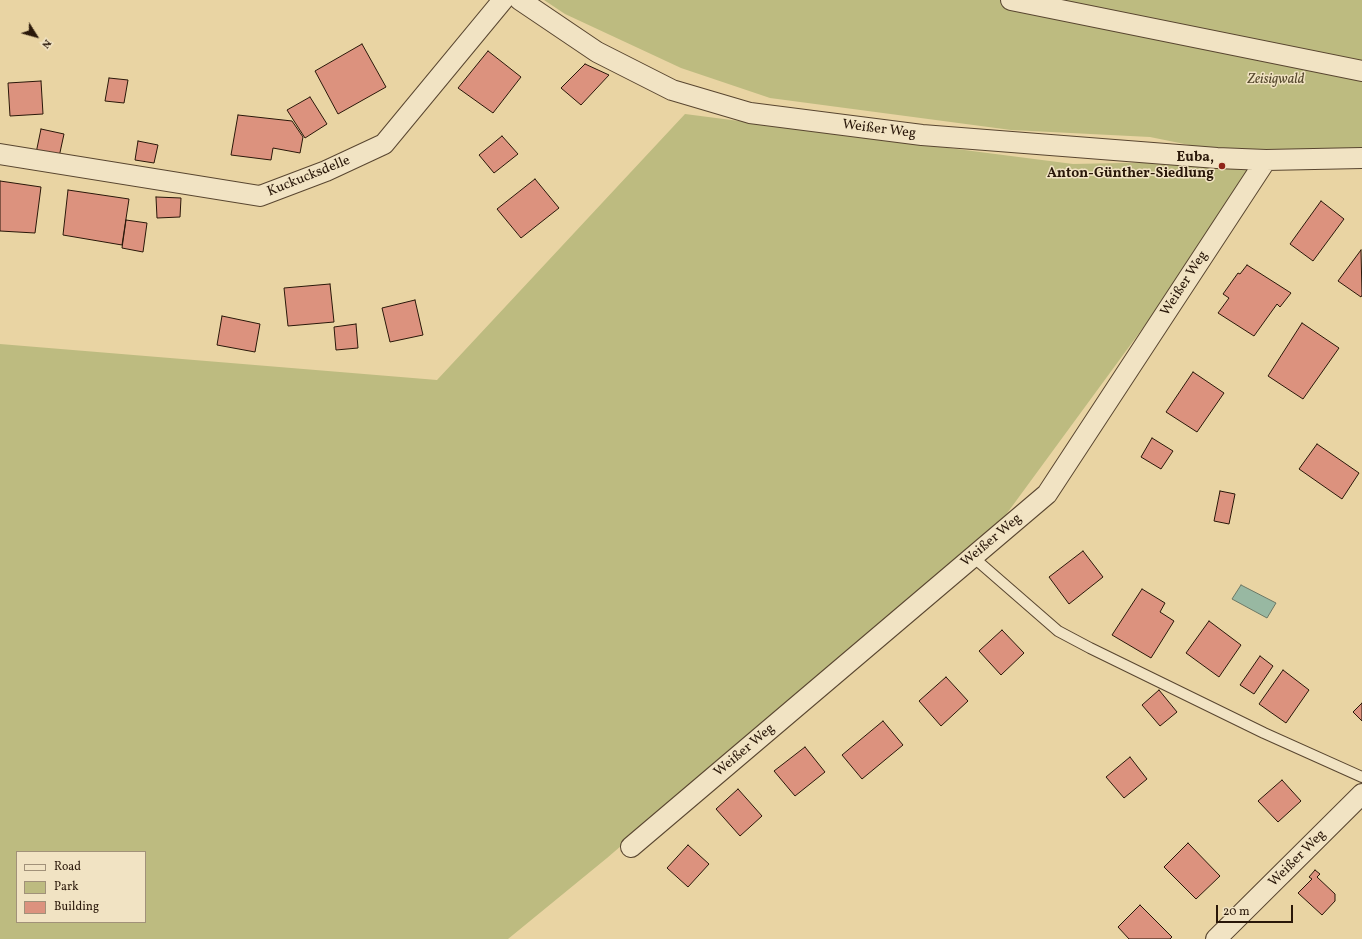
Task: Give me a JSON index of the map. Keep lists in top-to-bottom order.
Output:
{
  "streets": {
    "street": ["Weißer Weg", "Kuckucksdelle"]
  },
  "parks": ["Zeisigwald"],
  "places": ["Euba, Anton-Günther-Siedlung"],
  "legend": ["Road", "Park", "Building"],
  "scale_bar": "20 m",
  "north": "bottom right"
}
